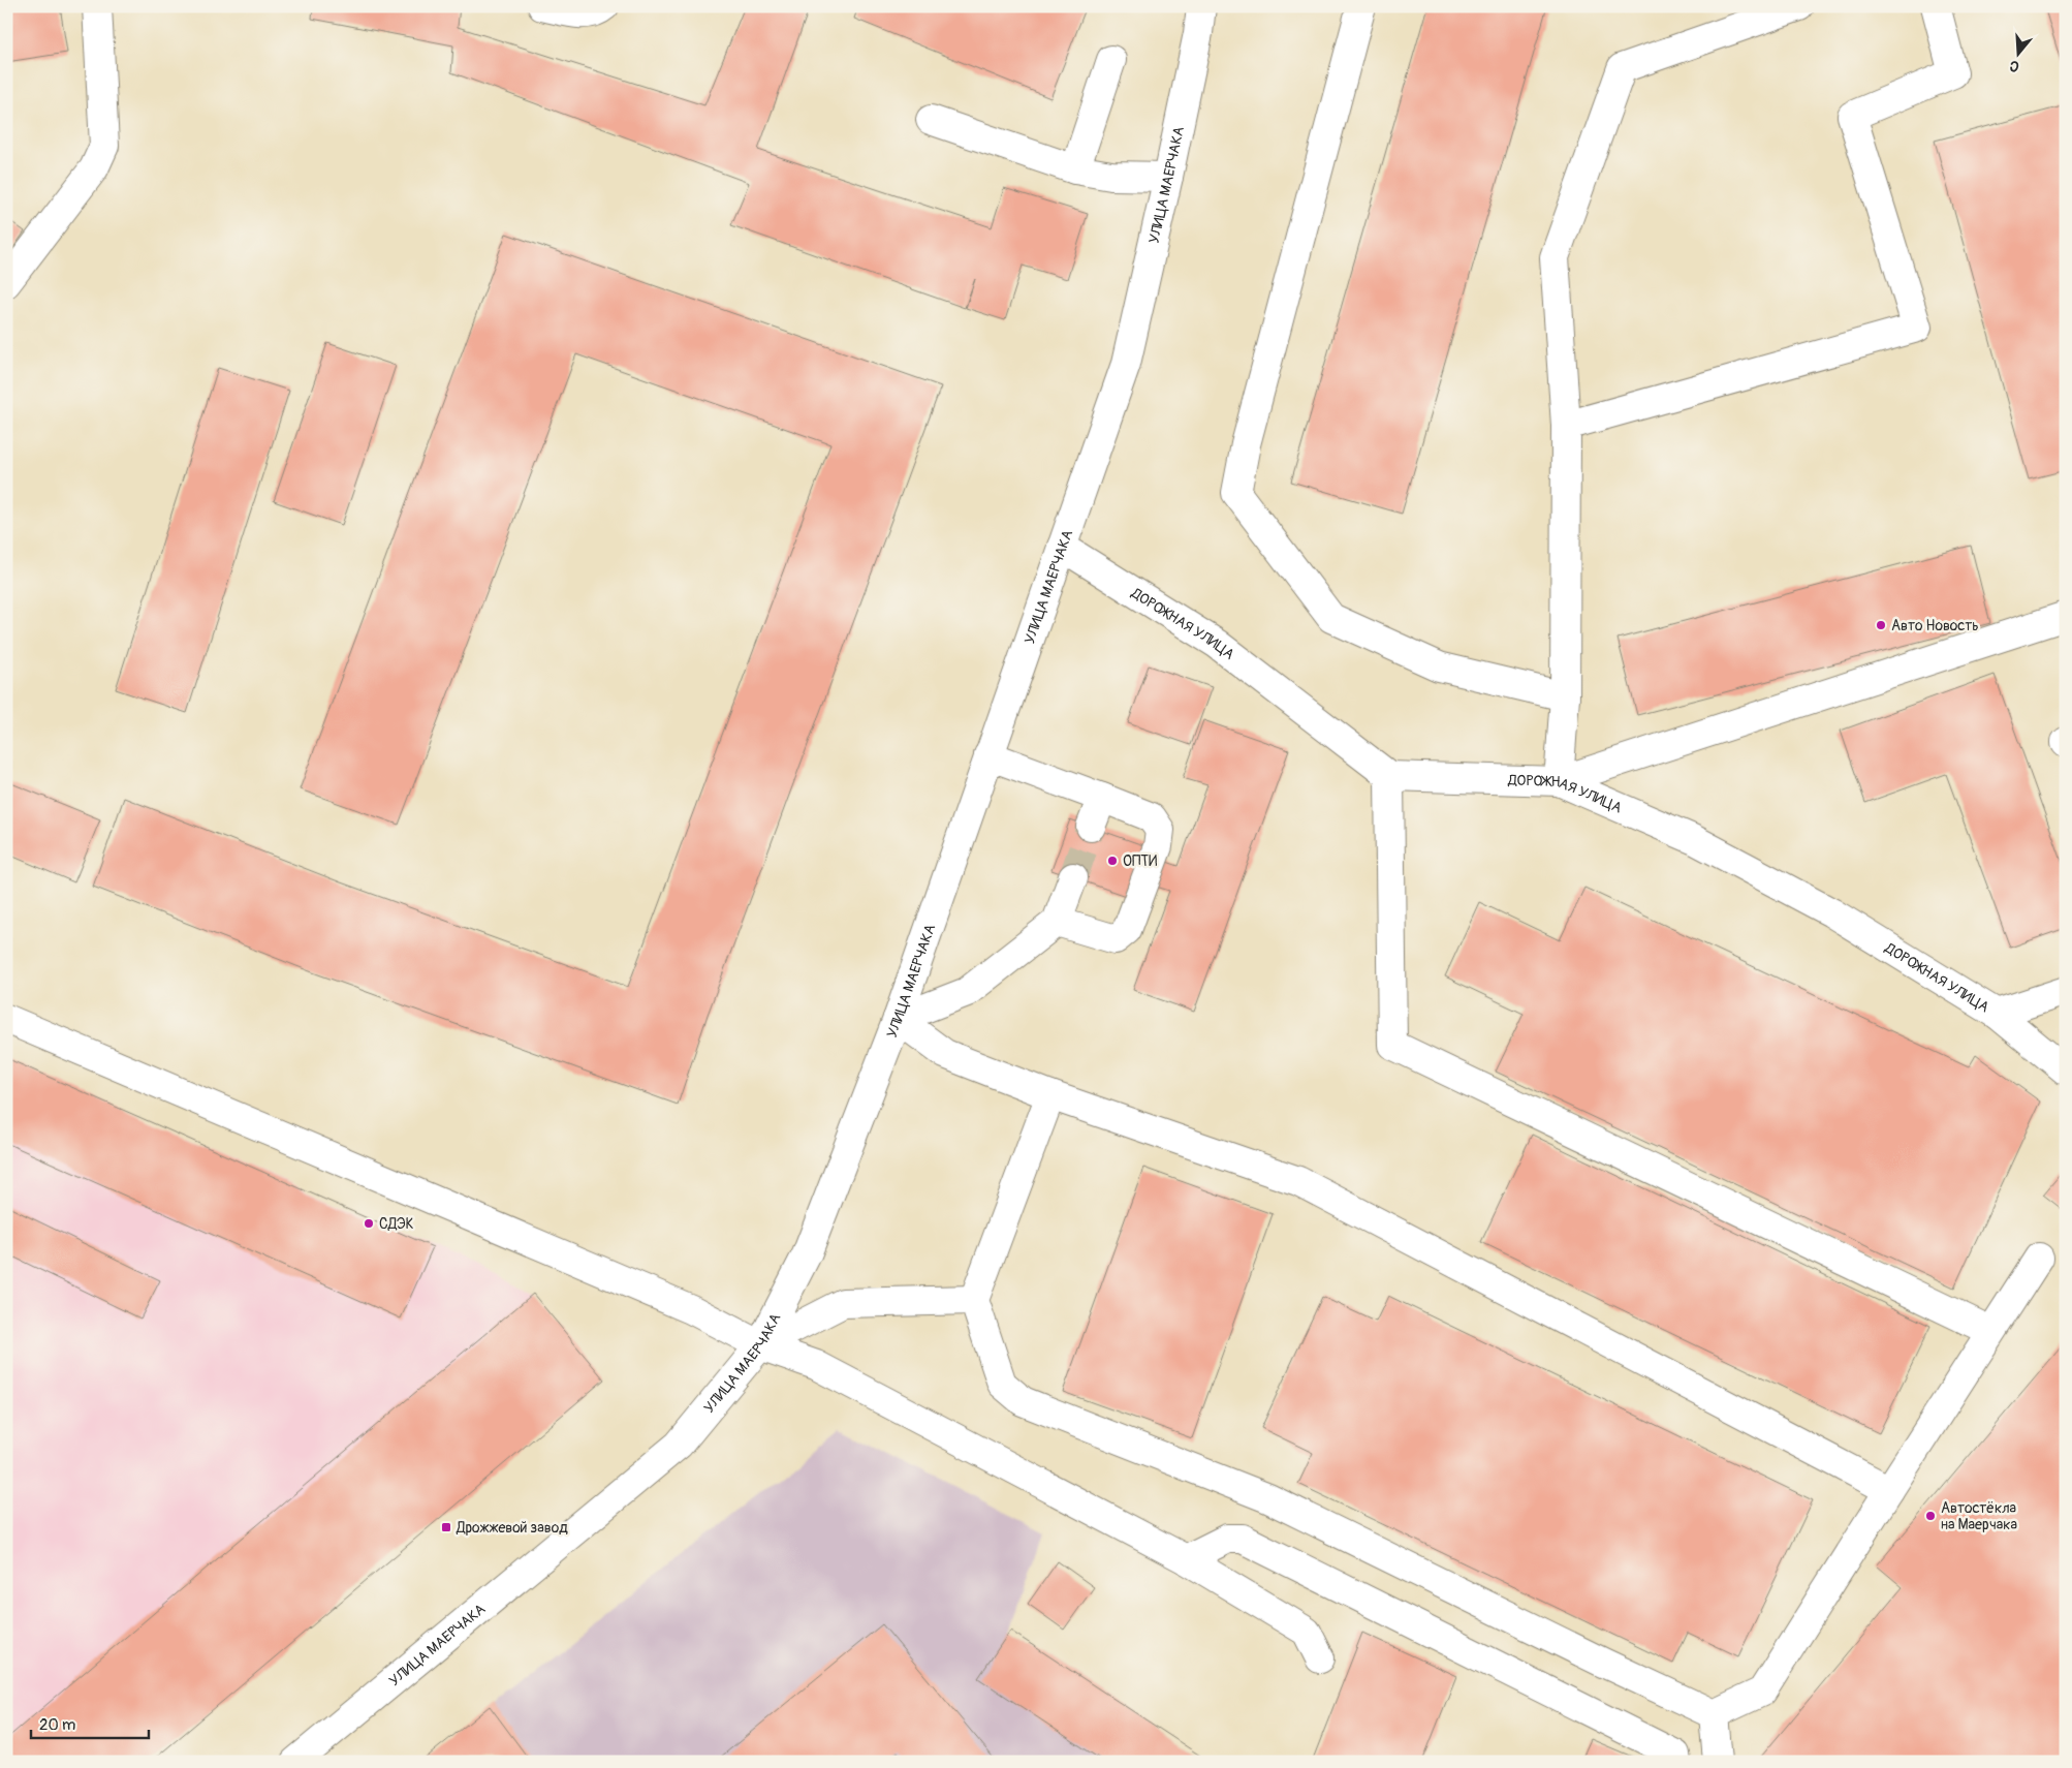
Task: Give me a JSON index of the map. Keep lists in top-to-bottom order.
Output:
{
  "streets": {
    "main road": ["УЛИЦА МАЕРЧАКА", "ДОРОЖНАЯ УЛИЦА"]
  },
  "crossings": [
    ["УЛИЦА МАЕРЧАКА", "ДОРОЖНАЯ УЛИЦА"]
  ],
  "places": {
    "other": [
      "Авто Новость",
      "ОПТИ",
      "СДЭК",
      "Автостёкла на Маерчака"
    ],
    "transit": ["Дрожжевой завод"]
  },
  "scale_bar": "20 m",
  "north": "bottom"
}
